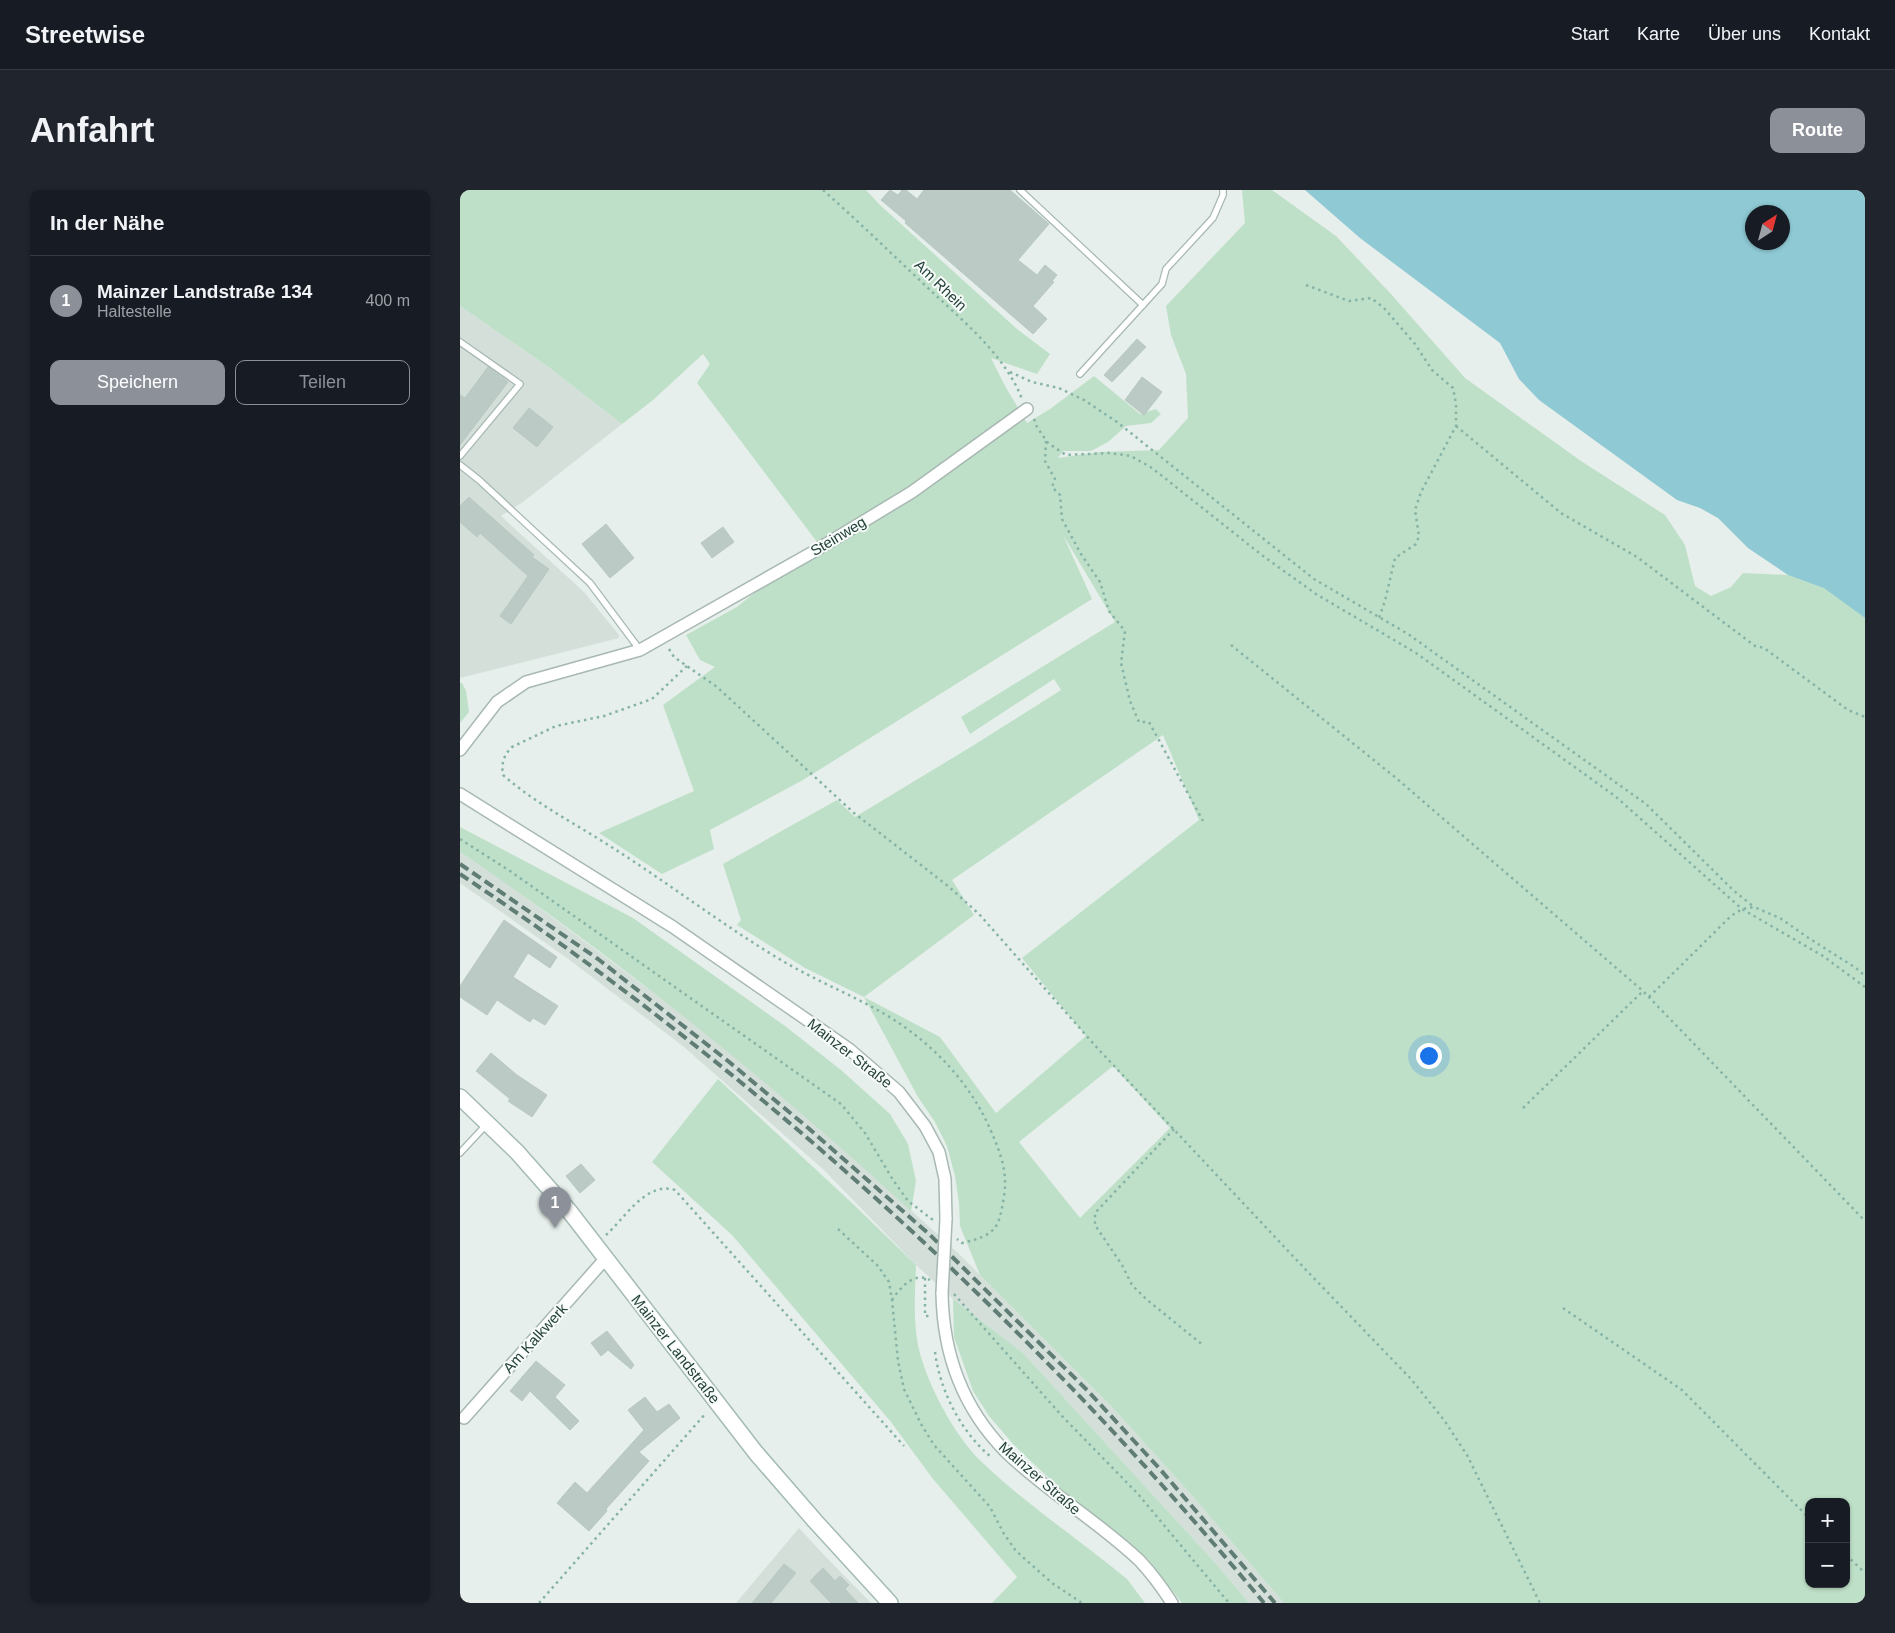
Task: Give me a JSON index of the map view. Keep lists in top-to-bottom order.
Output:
{
  "streets": {
    "main road": ["Mainzer Landstraße"],
    "street": ["Steinweg", "Mainzer Straße", "Am Kalkwerk"],
    "path": ["Am Rhein"]
  },
  "crossings": [
    ["Am Rhein", "Steinweg"],
    ["Am Kalkwerk", "Mainzer Landstraße"]
  ],
  "north": "top right",
  "page": {
    "header": "Streetwise",
    "nav": [
      "Start",
      "Karte",
      "Über uns",
      "Kontakt"
    ],
    "buttons": [
      "Route",
      ["Speichern", "Teilen"]
    ],
    "title": "Anfahrt",
    "heading": "In der Nähe",
    "list": [
      {
        "mark": "1",
        "name": "Mainzer Landstraße 134",
        "note": "Haltestelle",
        "value": "400 m"
      }
    ],
    "pins": "1",
    "map_buttons": ["+", "−"]
  }
}
